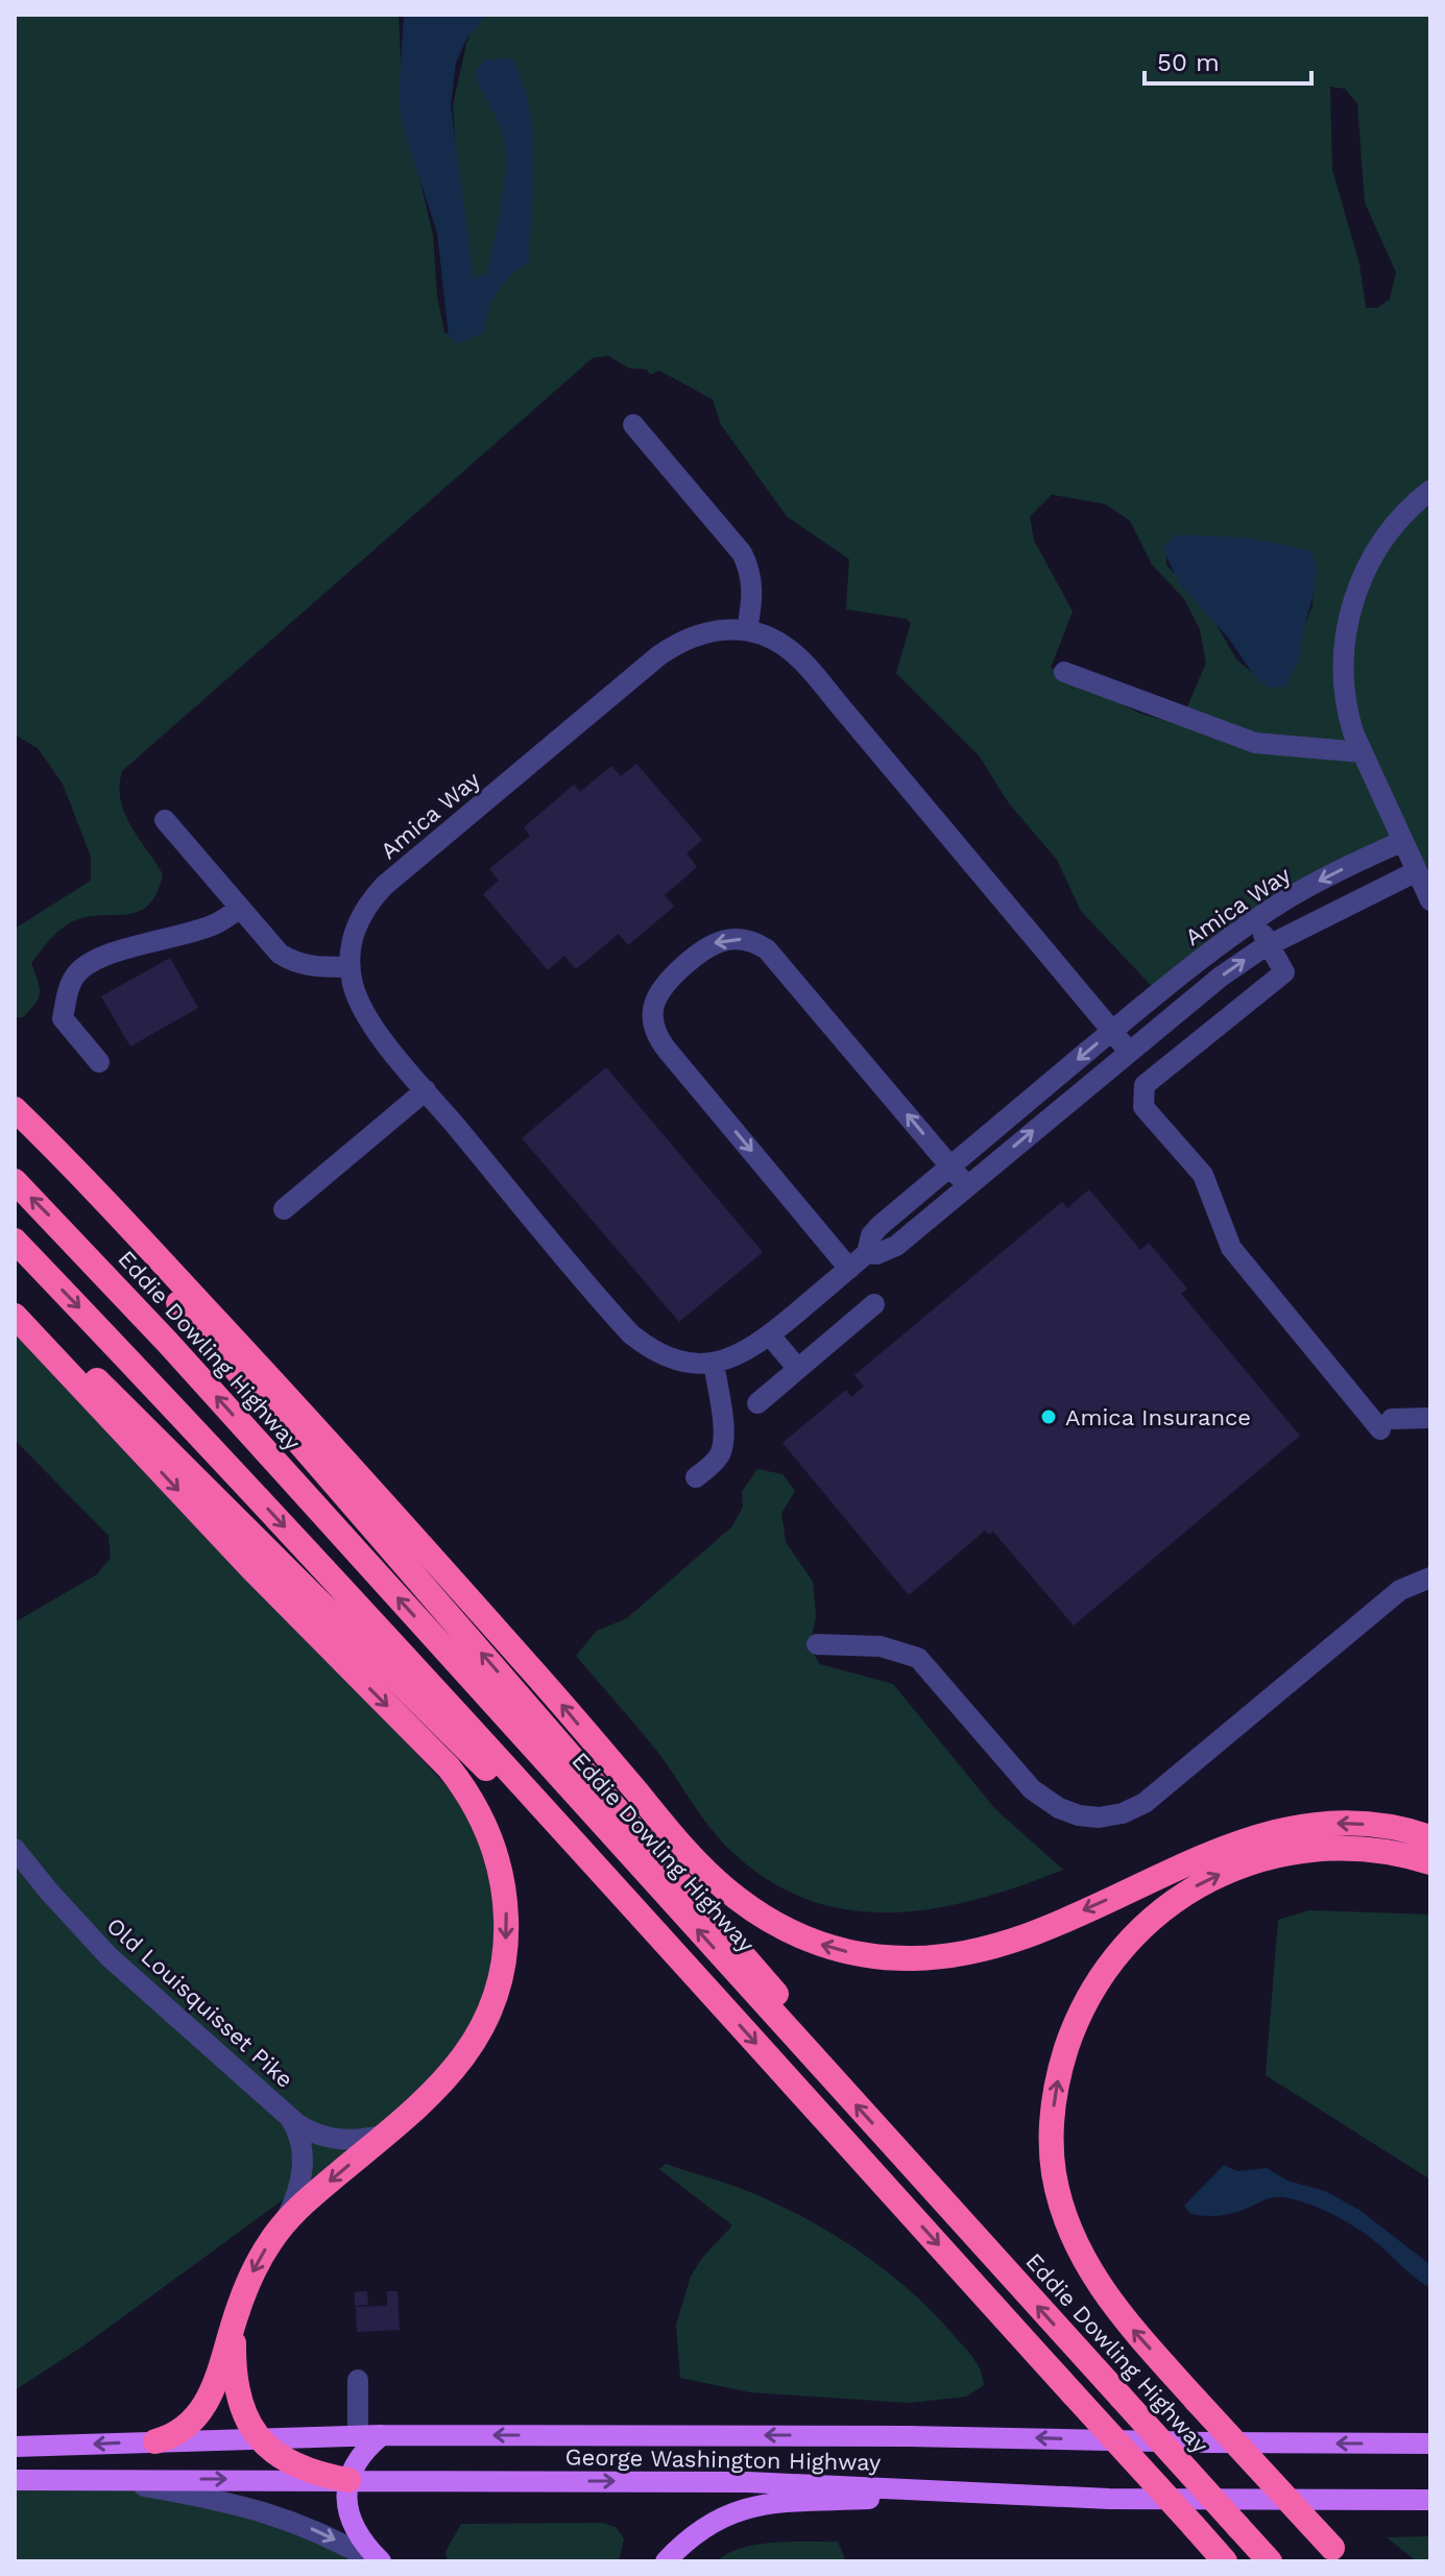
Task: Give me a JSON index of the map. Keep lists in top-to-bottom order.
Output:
{
  "streets": {
    "highway": ["Eddie Dowling Highway"],
    "main road": ["George Washington Highway"],
    "street": ["Amica Way", "Old Louisquisset Pike"]
  },
  "places": ["Amica Insurance"],
  "scale_bar": "50 m"
}
